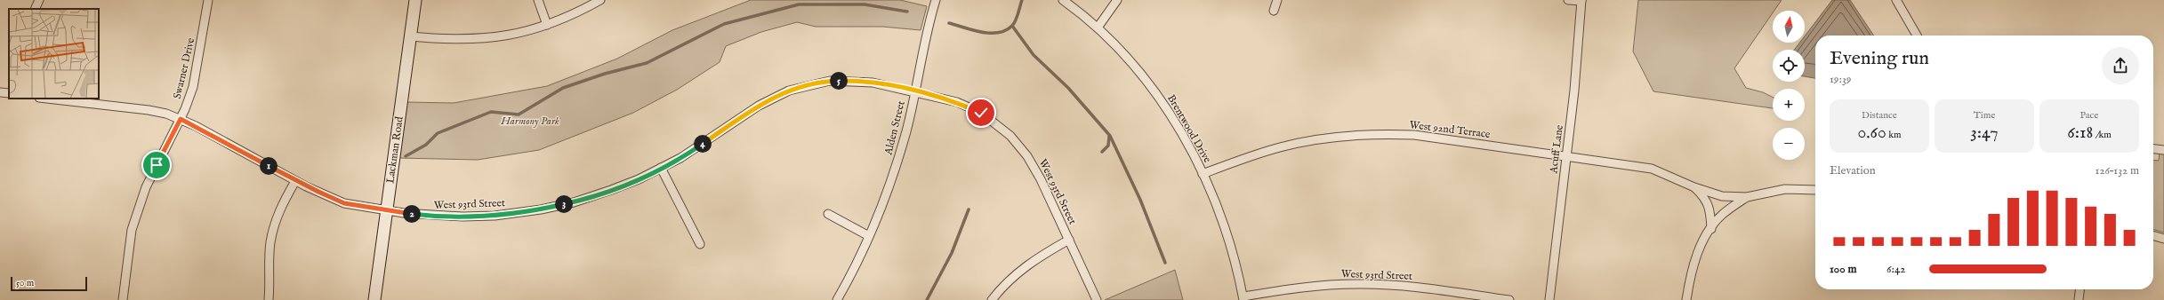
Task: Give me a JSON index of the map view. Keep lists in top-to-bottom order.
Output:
{
  "streets": {
    "main road": ["Lackman Road"],
    "street": [
      "Swarner Drive",
      "Alden Street",
      "Brentwood Drive",
      "West 92nd Terrace",
      "Acuff Lane",
      "West 93rd Street"
    ]
  },
  "crossings": [
    ["Swarner Drive", "West 93rd Street"],
    ["Alden Street", "West 93rd Street"],
    ["Brentwood Drive", "West 92nd Terrace"],
    ["Brentwood Drive", "West 93rd Street"],
    ["West 92nd Terrace", "Acuff Lane"],
    ["Lackman Road", "West 93rd Street"]
  ],
  "parks": ["Harmony Park"],
  "scale_bar": "50 m",
  "north": "top",
  "page": {
    "map_buttons": ["+", "−"],
    "heading": ["Evening run", "19:39"],
    "pins": [
      "5",
      "4",
      "1",
      "3",
      "2"
    ],
    "stats": [
      ["Distance", "0.60 km"],
      ["Time", "3:47"],
      ["Pace", "6:18 /km"]
    ],
    "chart": ["Elevation", "126–132 m"],
    "list": [
      {
        "name": "100 m",
        "note": "6:42"
      }
    ],
    "scale": "50 m"
  }
}
